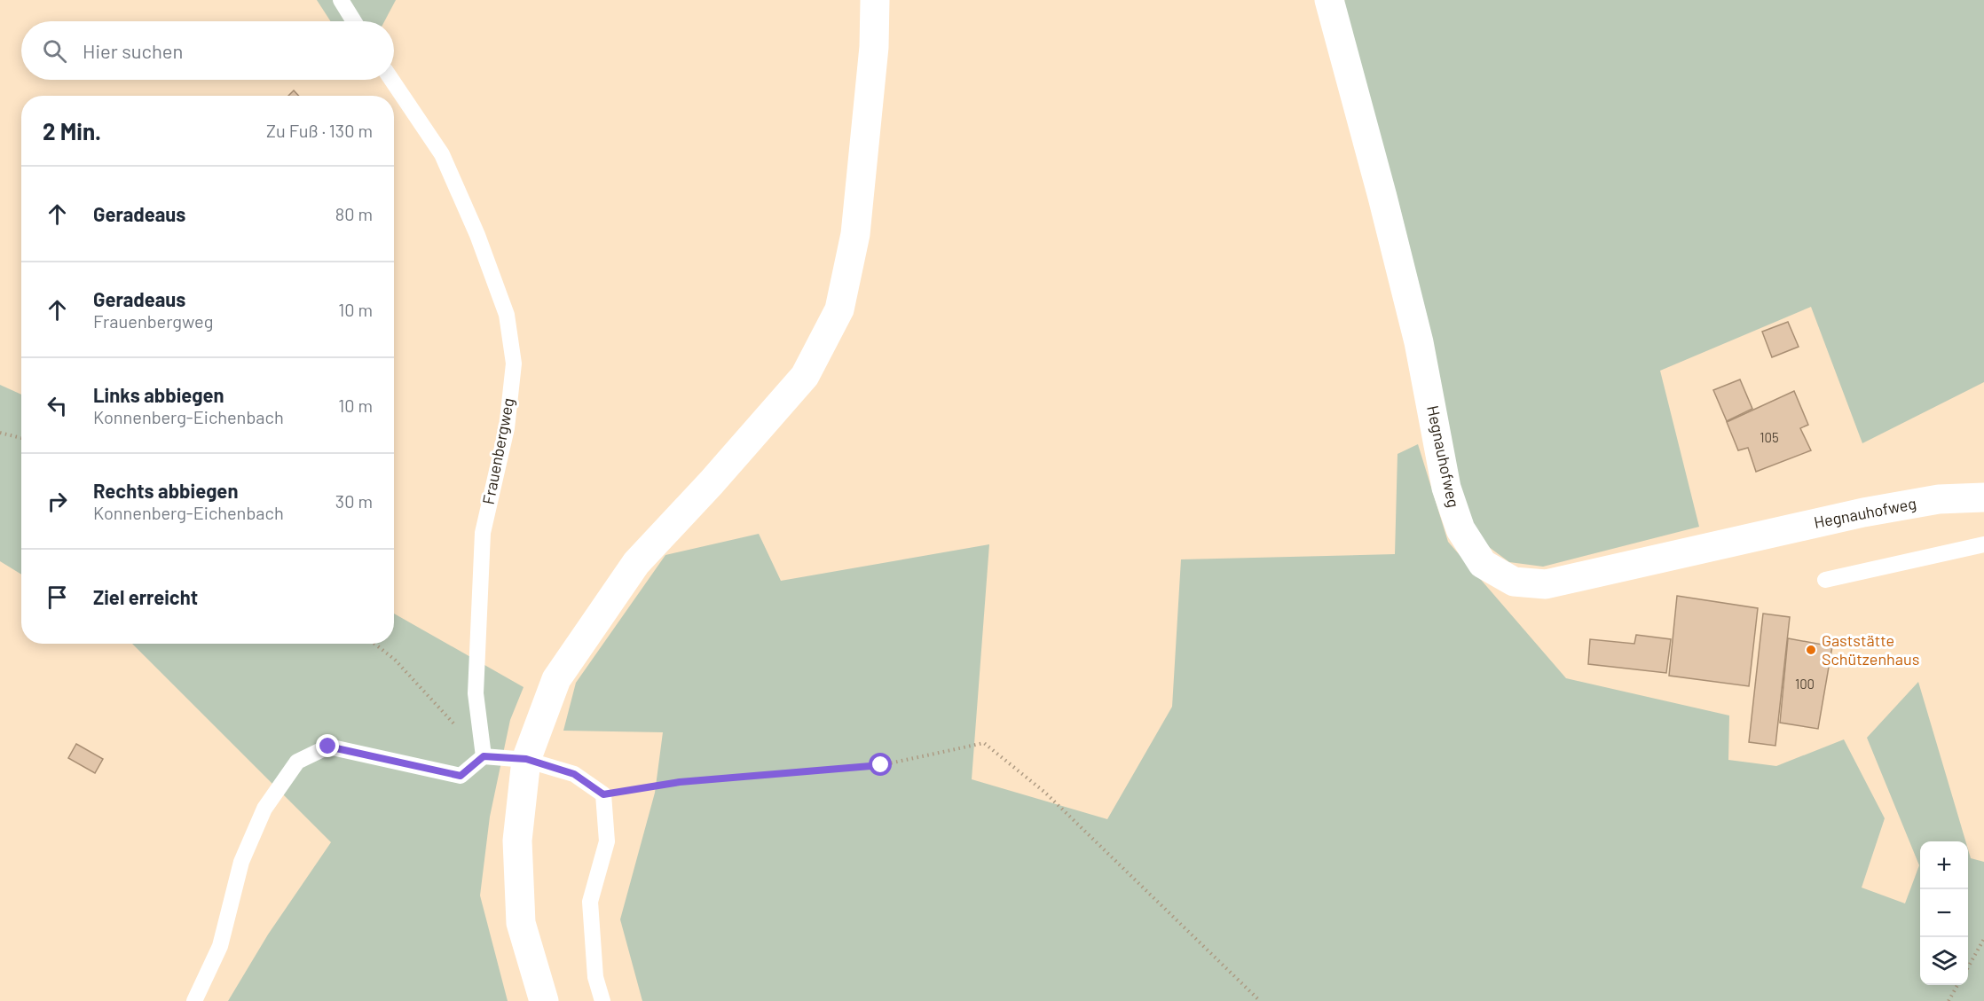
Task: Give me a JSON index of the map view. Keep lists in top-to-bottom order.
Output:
{
  "streets": {
    "main road": ["Hegnauhofweg"],
    "lane": ["Frauenbergweg"]
  },
  "places": ["Gaststätte Schützenhaus"],
  "house_numbers": ["105", "100"],
  "page": {
    "search": "Hier suchen",
    "heading": ["2 Min.", "Zu Fuß · 130 m"],
    "list": [
      ["Geradeaus", "80 m"],
      ["Geradeaus", "Frauenbergweg", "10 m"],
      ["Links abbiegen", "Konnenberg-Eichenbach", "10 m"],
      ["Rechts abbiegen", "Konnenberg-Eichenbach", "30 m"],
      "Ziel erreicht"
    ],
    "map_buttons": ["+", "−"]
  }
}
